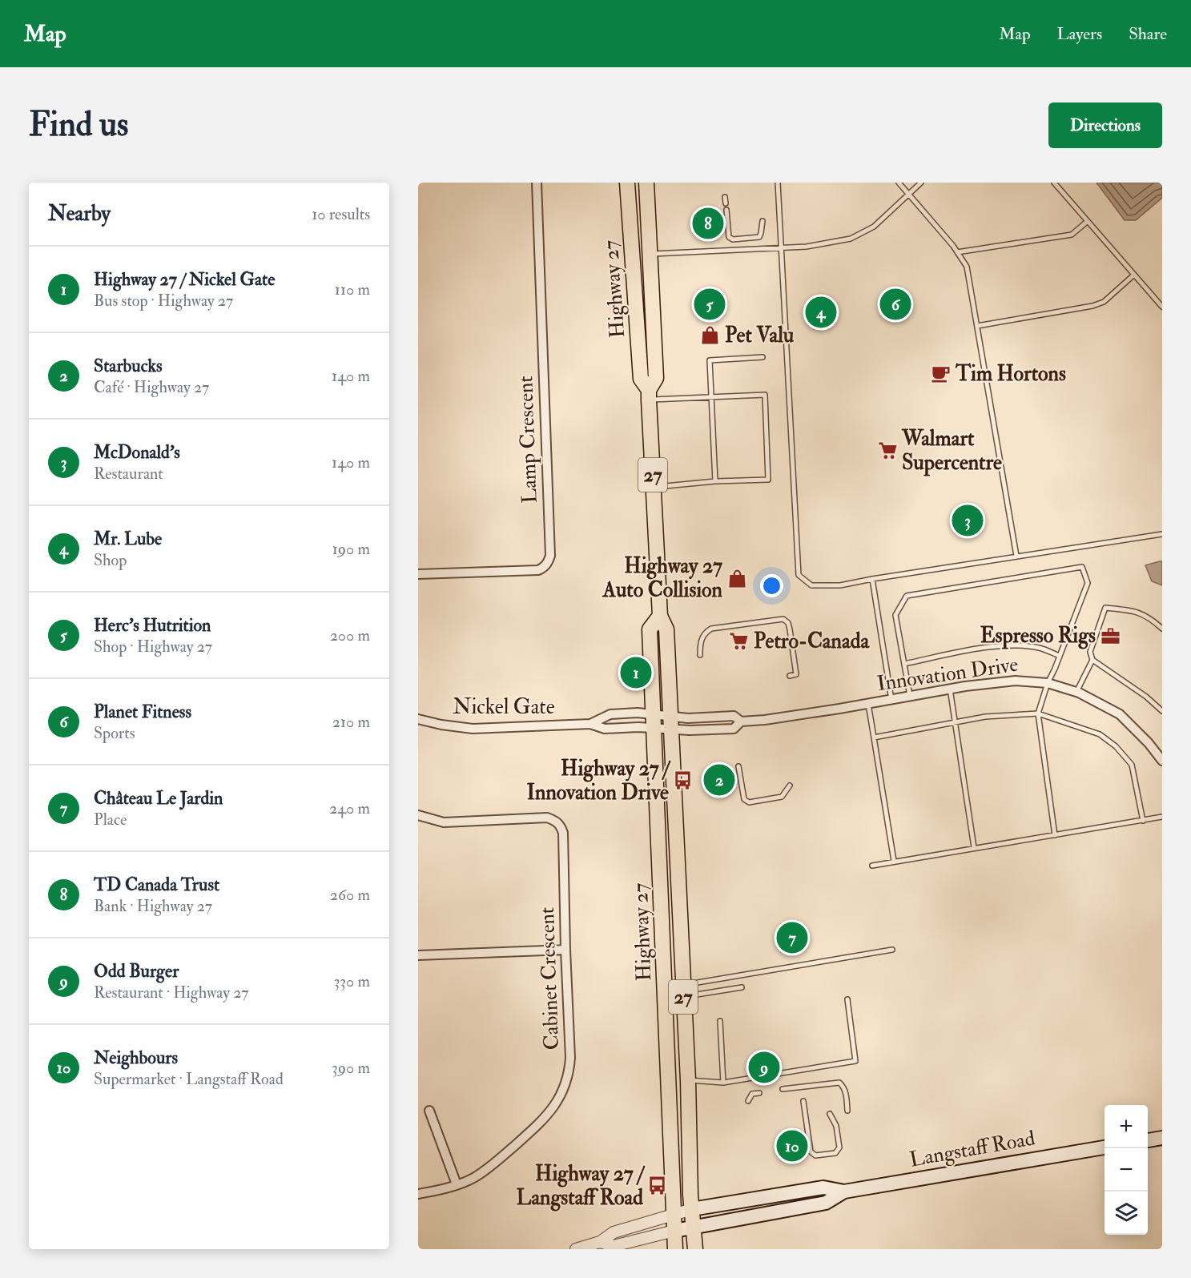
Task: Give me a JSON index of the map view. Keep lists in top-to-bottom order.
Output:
{
  "streets": {
    "main road": ["Highway 27", "27", "Langstaff Road"],
    "street": [
      "Lamp Crescent",
      "Innovation Drive",
      "Nickel Gate",
      "Cabinet Crescent"
    ]
  },
  "crossings": [
    ["Highway 27", "Innovation Drive"],
    ["Highway 27", "Nickel Gate"],
    ["Highway 27", "Langstaff Road"],
    ["Innovation Drive", "Nickel Gate"]
  ],
  "places": {
    "shop": ["Pet Valu", "Highway 27 Auto Collision"],
    "cafe": ["Tim Hortons"],
    "supermarket": ["Walmart Supercentre", "Petro-Canada"],
    "office": ["Espresso Rigs"],
    "bus stop": ["Highway 27 / Innovation Drive", "Highway 27 / Langstaff Road"]
  },
  "page": {
    "header": "Map",
    "nav": ["Map", "Layers", "Share"],
    "buttons": "Directions",
    "title": "Find us",
    "heading": ["Nearby", "10 results"],
    "pins": [
      "8",
      "5",
      "6",
      "4",
      "3",
      "1",
      "2",
      "7",
      "9",
      "10"
    ],
    "list": [
      {
        "mark": "1",
        "name": "Highway 27 / Nickel Gate",
        "note": "Bus stop · Highway 27",
        "value": "110 m"
      },
      {
        "mark": "2",
        "name": "Starbucks",
        "note": "Café · Highway 27",
        "value": "140 m"
      },
      {
        "mark": "3",
        "name": "McDonald's",
        "note": "Restaurant",
        "value": "140 m"
      },
      {
        "mark": "4",
        "name": "Mr. Lube",
        "note": "Shop",
        "value": "190 m"
      },
      {
        "mark": "5",
        "name": "Herc's Hutrition",
        "note": "Shop · Highway 27",
        "value": "200 m"
      },
      {
        "mark": "6",
        "name": "Planet Fitness",
        "note": "Sports",
        "value": "210 m"
      },
      {
        "mark": "7",
        "name": "Château Le Jardin",
        "note": "Place",
        "value": "240 m"
      },
      {
        "mark": "8",
        "name": "TD Canada Trust",
        "note": "Bank · Highway 27",
        "value": "260 m"
      },
      {
        "mark": "9",
        "name": "Odd Burger",
        "note": "Restaurant · Highway 27",
        "value": "330 m"
      },
      {
        "mark": "10",
        "name": "Neighbours",
        "note": "Supermarket · Langstaff Road",
        "value": "390 m"
      }
    ],
    "map_buttons": ["+", "−"]
  }
}
